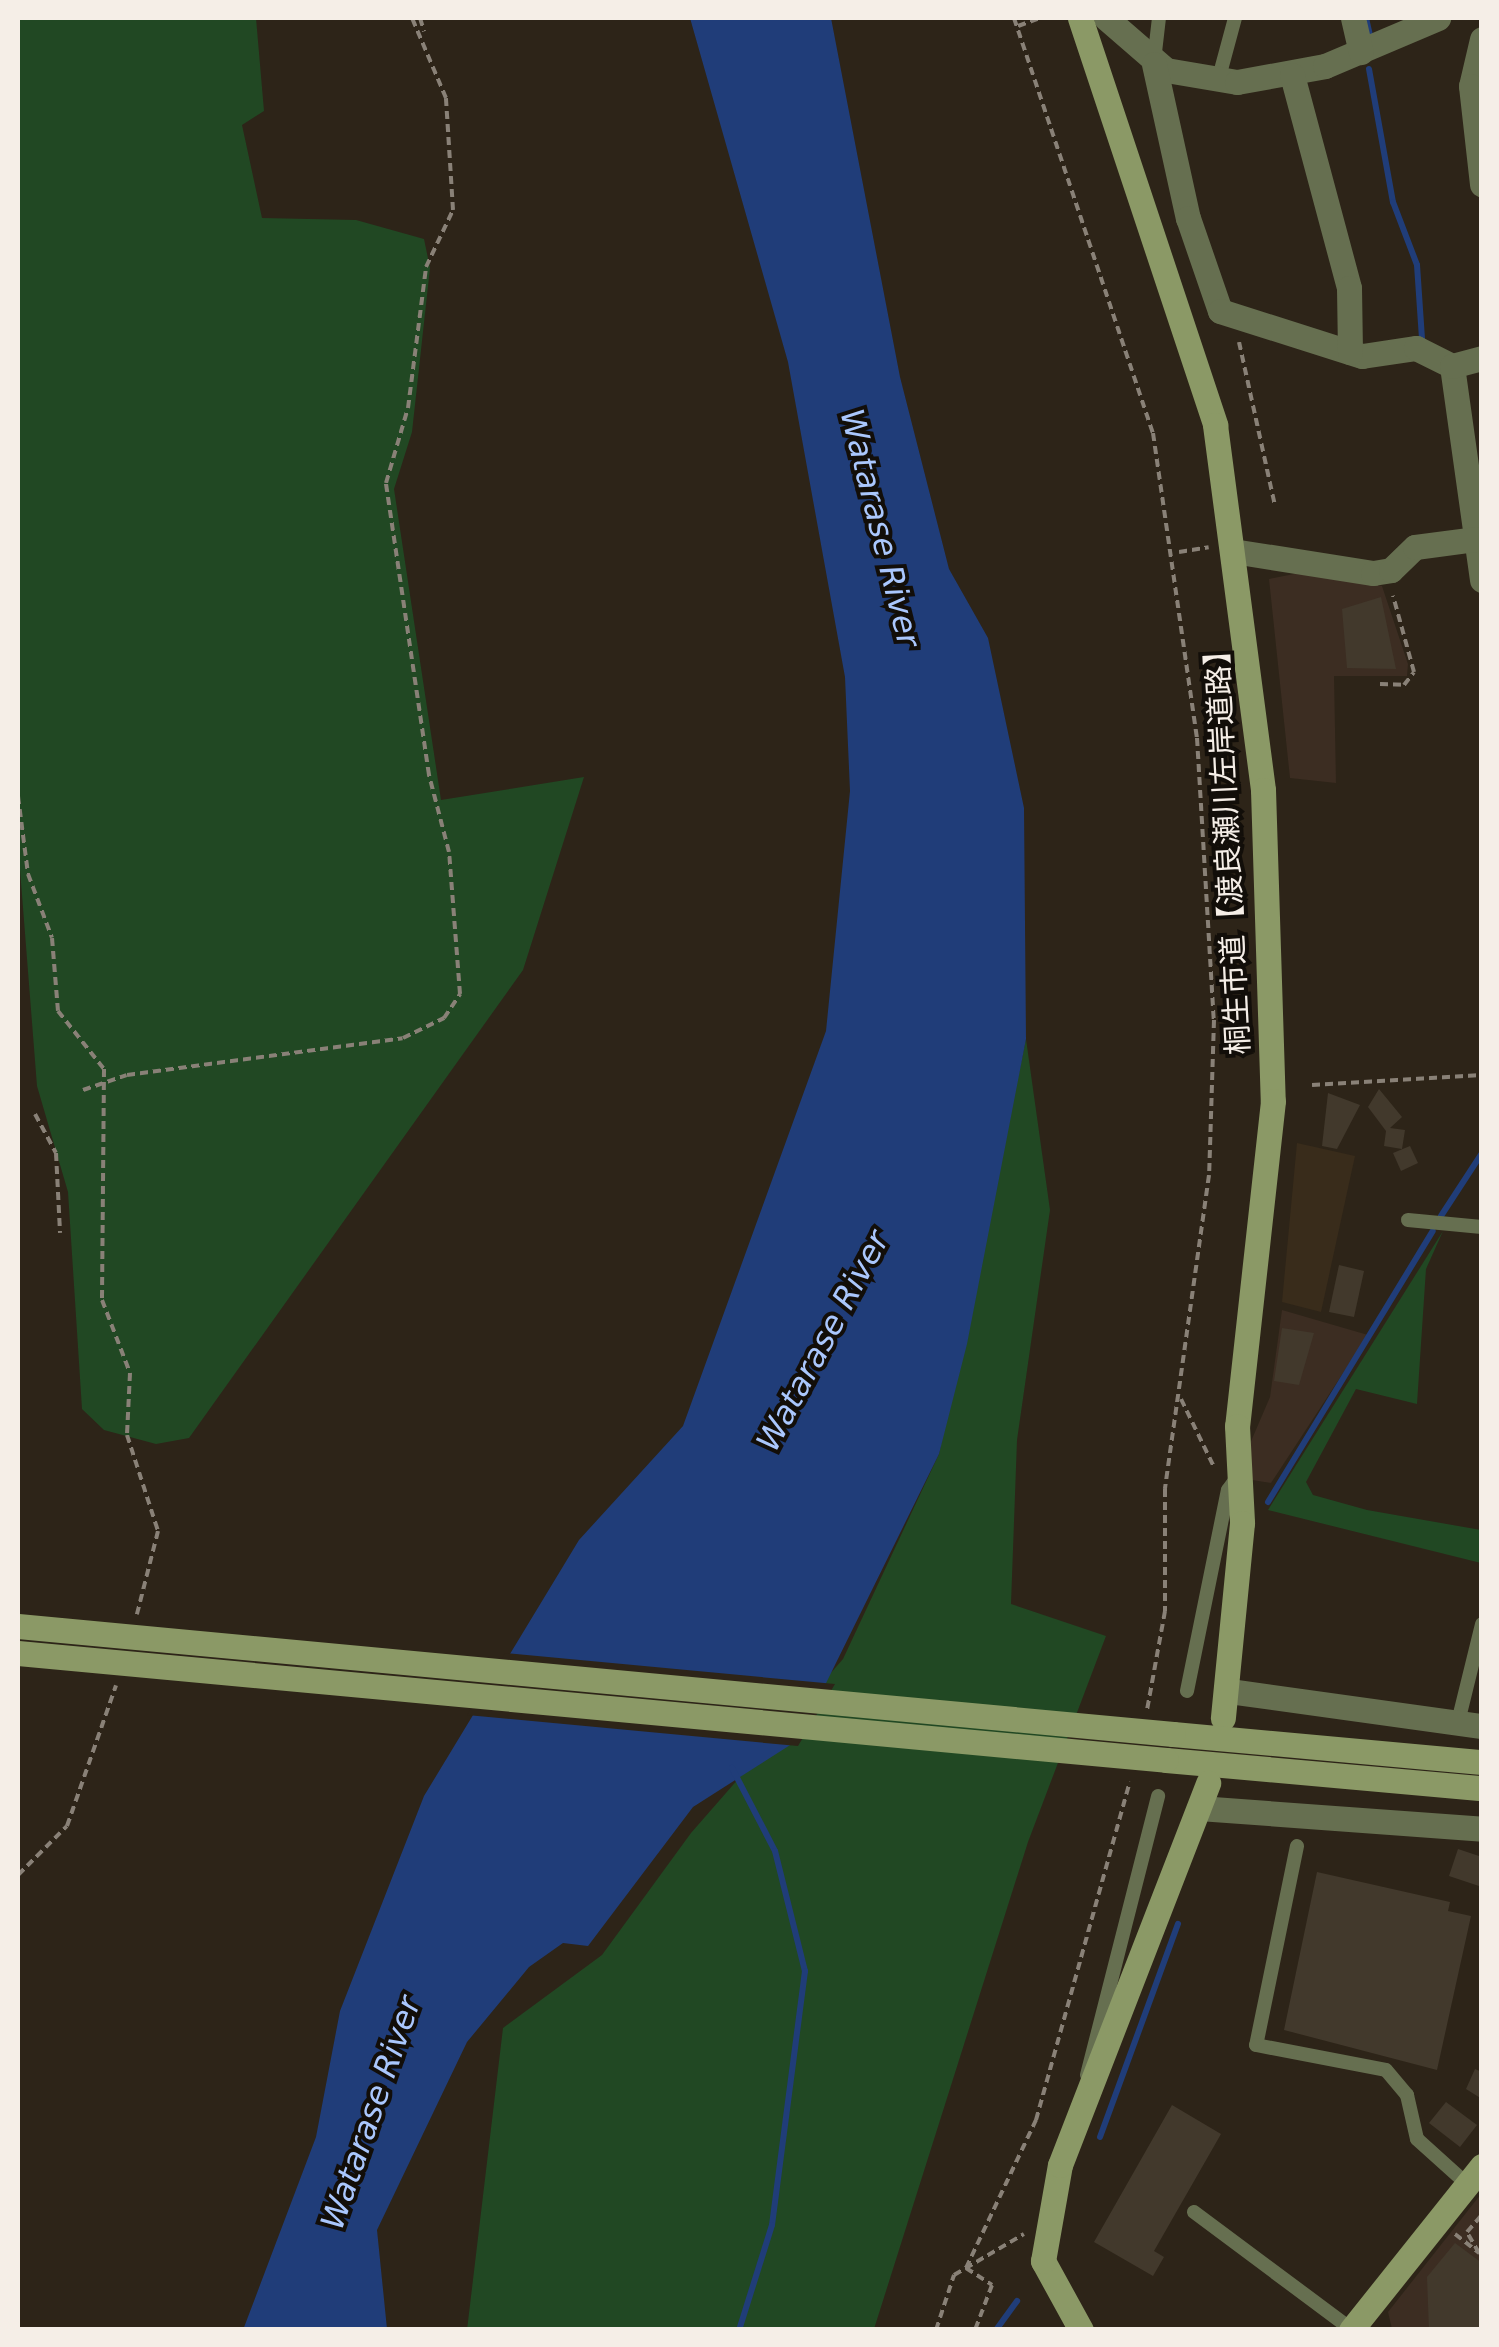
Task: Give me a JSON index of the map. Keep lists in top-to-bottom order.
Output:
{
  "streets": {
    "street": ["桐生市道【渡良瀬川左岸道路】"]
  },
  "water": ["Watarase River"]
}
